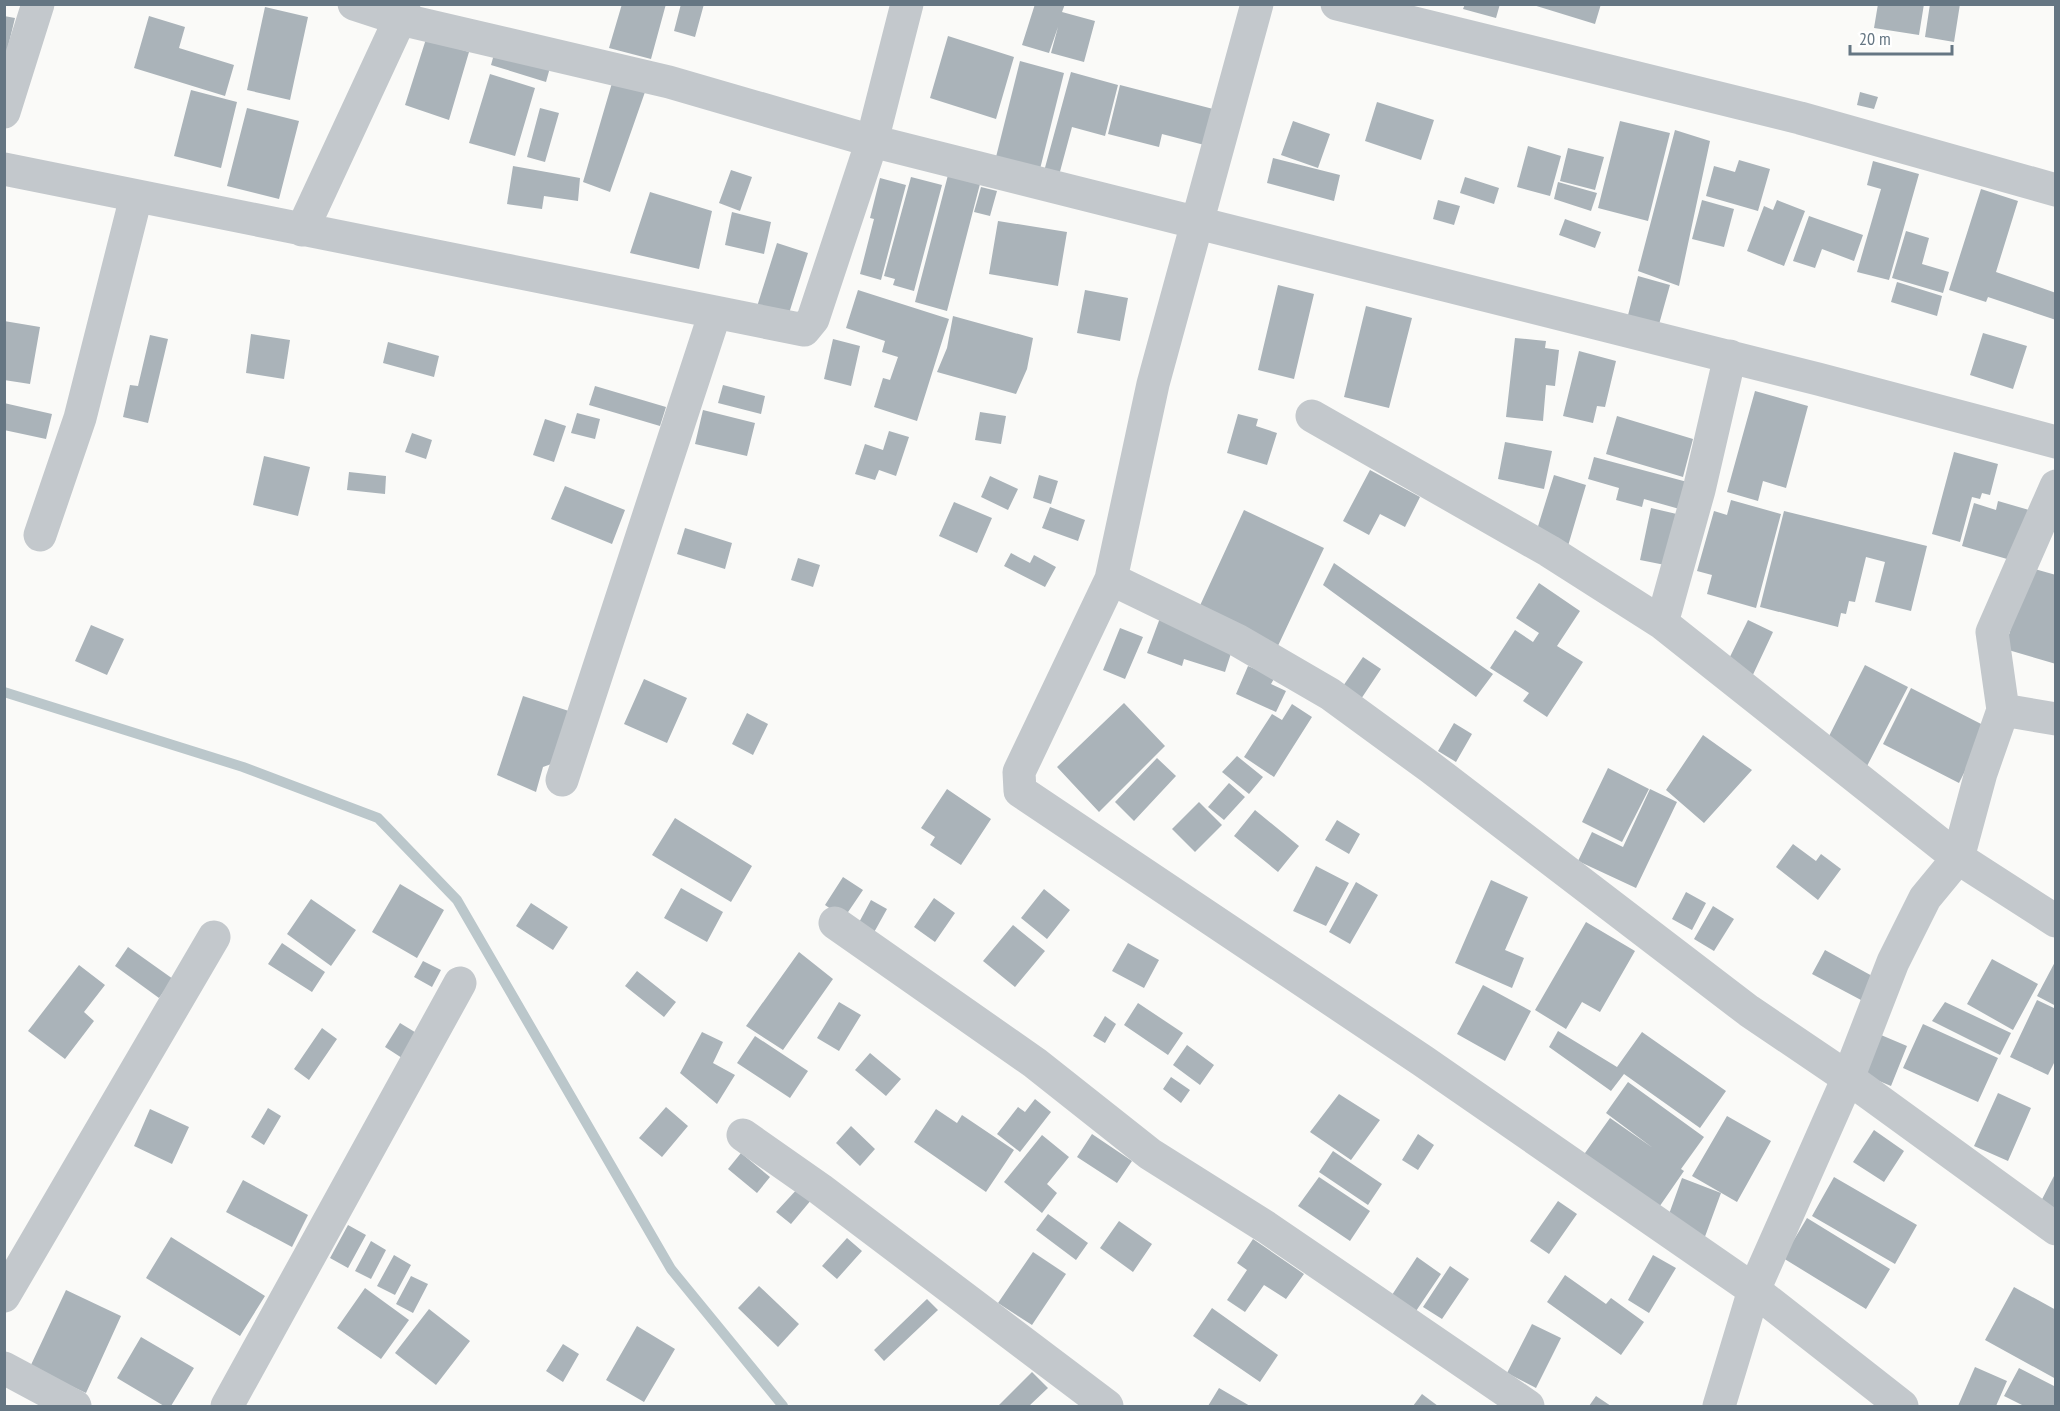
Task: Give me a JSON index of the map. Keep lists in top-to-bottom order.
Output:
{
  "scale_bar": "20 m"
}
